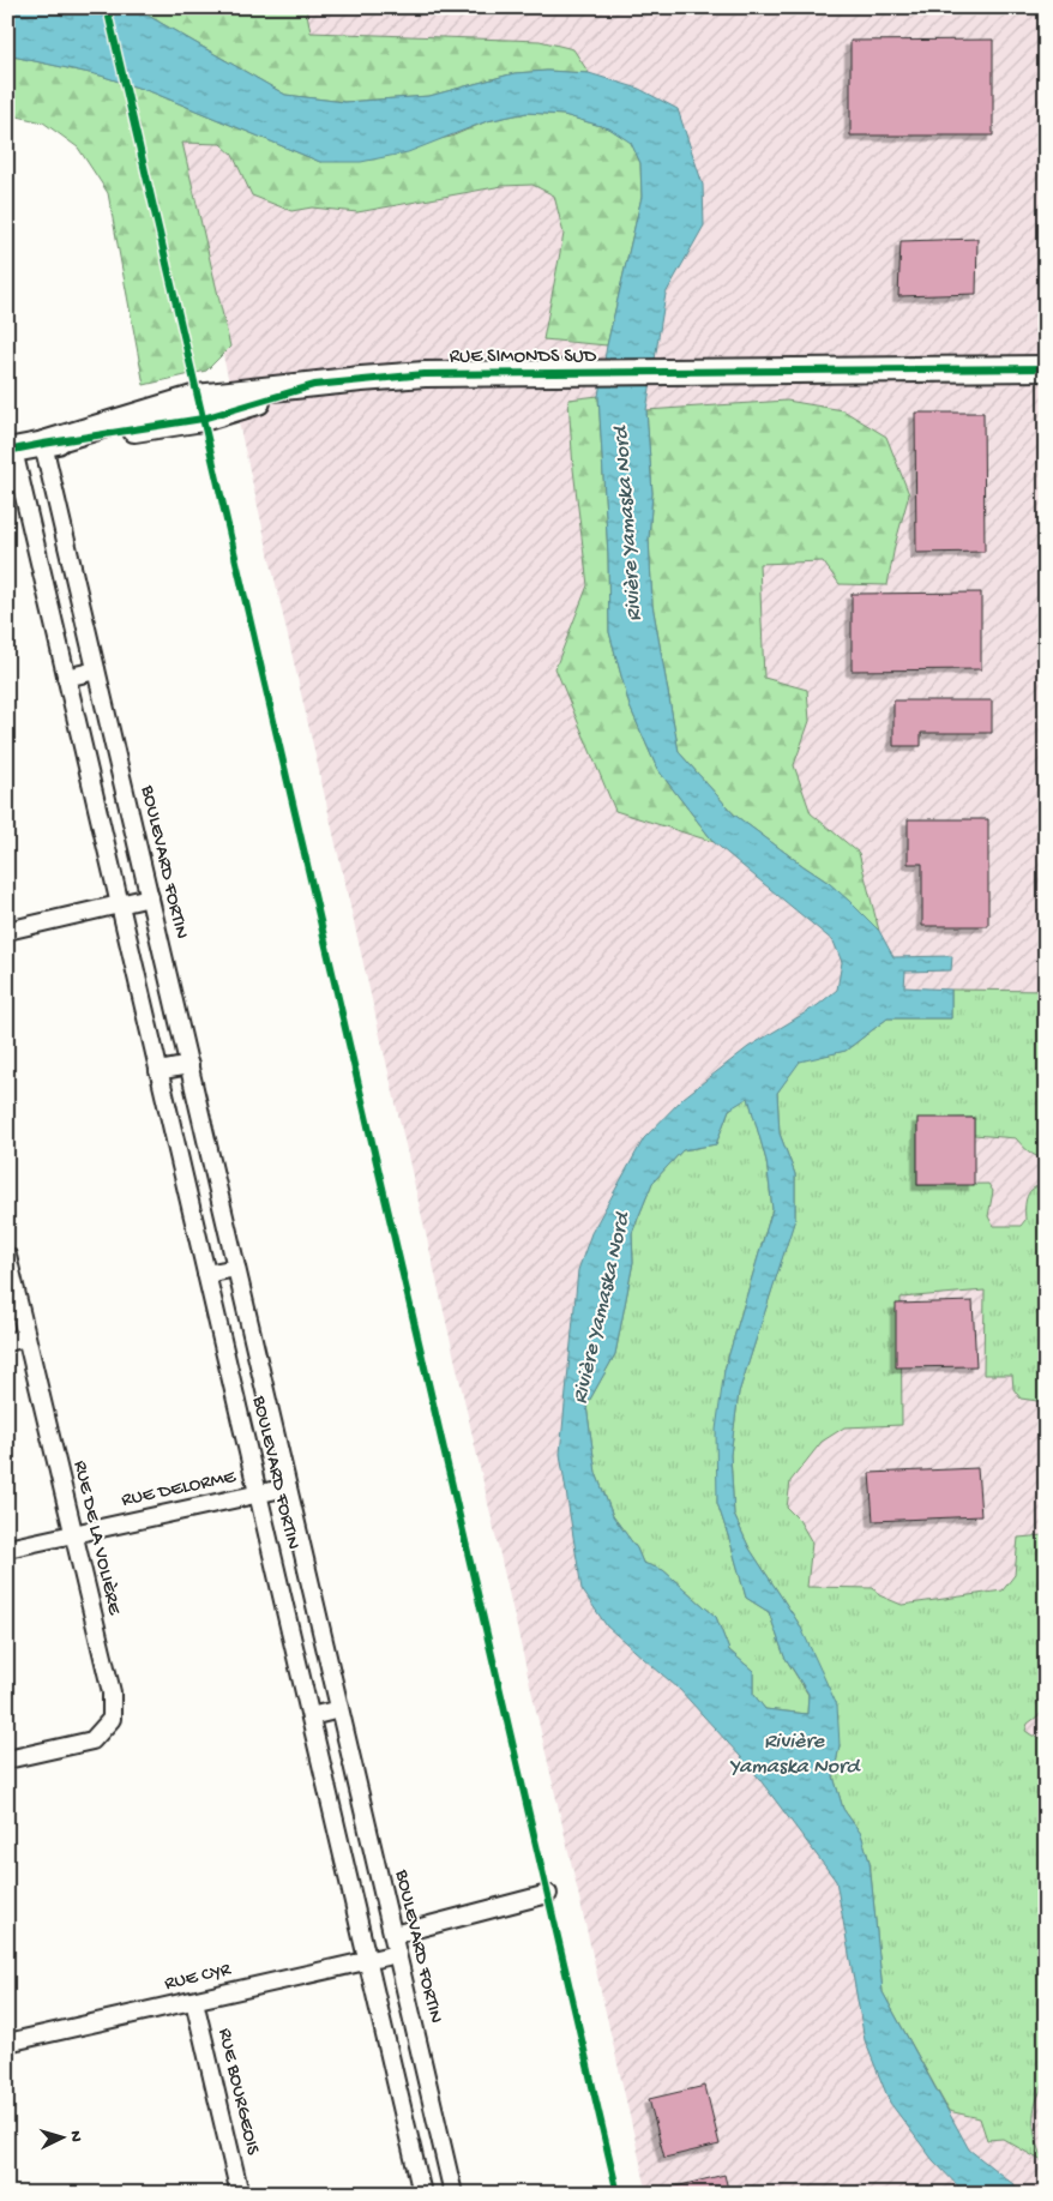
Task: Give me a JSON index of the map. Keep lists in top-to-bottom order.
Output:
{
  "streets": {
    "street": [
      "RUE SIMONDS SUD",
      "BOULEVARD FORTIN",
      "RUE DELORME",
      "RUE DE LA VOLIÈRE",
      "RUE CYR",
      "RUE BOURGEOIS"
    ]
  },
  "crossings": [
    ["RUE SIMONDS SUD", "BOULEVARD FORTIN"],
    ["BOULEVARD FORTIN", "RUE DELORME"],
    ["BOULEVARD FORTIN", "RUE CYR"],
    ["RUE DELORME", "RUE DE LA VOLIÈRE"],
    ["RUE CYR", "RUE BOURGEOIS"]
  ],
  "water": ["Rivière Yamaska Nord"],
  "north": "right"
}
